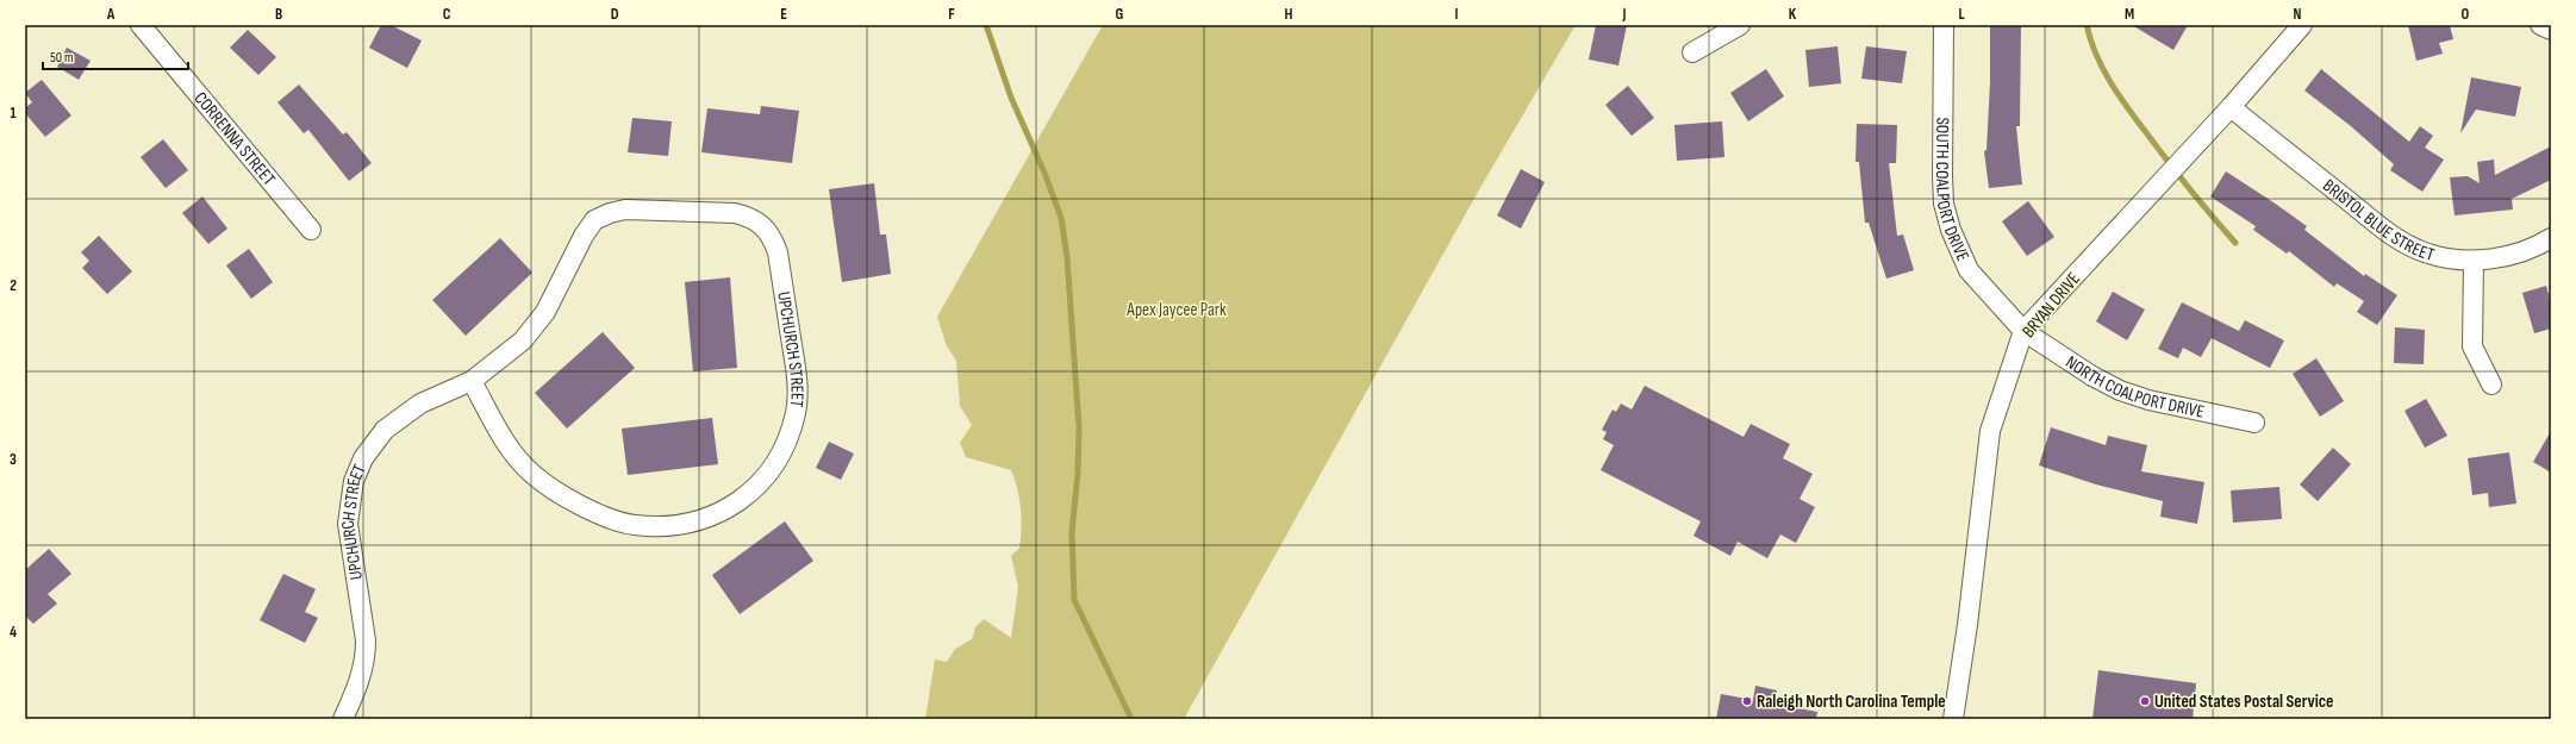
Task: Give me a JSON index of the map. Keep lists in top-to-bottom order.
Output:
{
  "streets": {
    "street": [
      "CORRENNA STREET",
      "SOUTH COALPORT DRIVE",
      "BRISTOL BLUE STREET",
      "BRYAN DRIVE",
      "UPCHURCH STREET",
      "NORTH COALPORT DRIVE"
    ]
  },
  "crossings": [
    ["SOUTH COALPORT DRIVE", "BRYAN DRIVE"],
    ["SOUTH COALPORT DRIVE", "NORTH COALPORT DRIVE"],
    ["BRISTOL BLUE STREET", "BRYAN DRIVE"],
    ["BRYAN DRIVE", "NORTH COALPORT DRIVE"]
  ],
  "parks": ["Apex Jaycee Park"],
  "places": ["Raleigh North Carolina Temple", "United States Postal Service"],
  "scale_bar": "50 m",
  "grid": {
    "columns": [
      "A",
      "B",
      "C",
      "D",
      "E",
      "F",
      "G",
      "H",
      "I",
      "J",
      "K",
      "L",
      "M",
      "N",
      "O"
    ],
    "rows": [
      "1",
      "2",
      "3",
      "4"
    ]
  }
}
